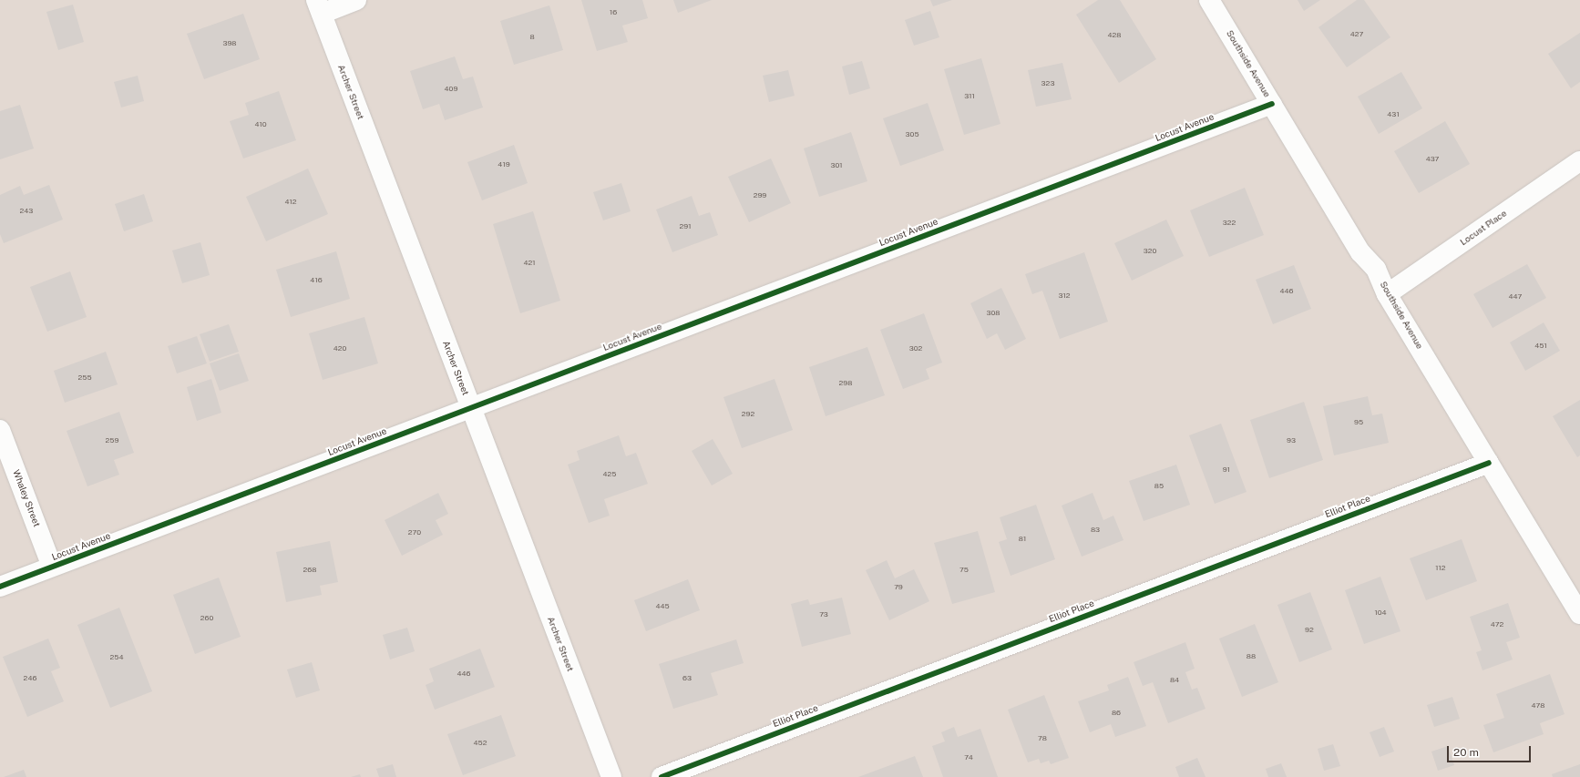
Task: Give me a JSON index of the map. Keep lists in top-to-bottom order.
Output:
{
  "streets": {
    "street": [
      "Southside Avenue",
      "Archer Street",
      "Locust Avenue",
      "Locust Place",
      "Whaley Street",
      "Elliot Place"
    ]
  },
  "crossings": [
    ["Southside Avenue", "Locust Avenue"],
    ["Southside Avenue", "Locust Place"],
    ["Southside Avenue", "Elliot Place"],
    ["Archer Street", "Locust Avenue"],
    ["Locust Avenue", "Whaley Street"]
  ],
  "house_numbers": [
    "16",
    "427",
    "428",
    "8",
    "398",
    "323",
    "409",
    "311",
    "431",
    "410",
    "305",
    "437",
    "419",
    "301",
    "299",
    "412",
    "243",
    "322",
    "291",
    "320",
    "421",
    "416",
    "446",
    "312",
    "447",
    "308",
    "451",
    "420",
    "302",
    "255",
    "298",
    "292",
    "95",
    "259",
    "93",
    "91",
    "425",
    "85",
    "83",
    "270",
    "81",
    "112",
    "268",
    "75",
    "79",
    "445",
    "104",
    "73",
    "260",
    "472",
    "92",
    "88",
    "254",
    "446",
    "246",
    "63",
    "84",
    "478",
    "86",
    "78",
    "452",
    "74"
  ],
  "scale_bar": "20 m"
}
